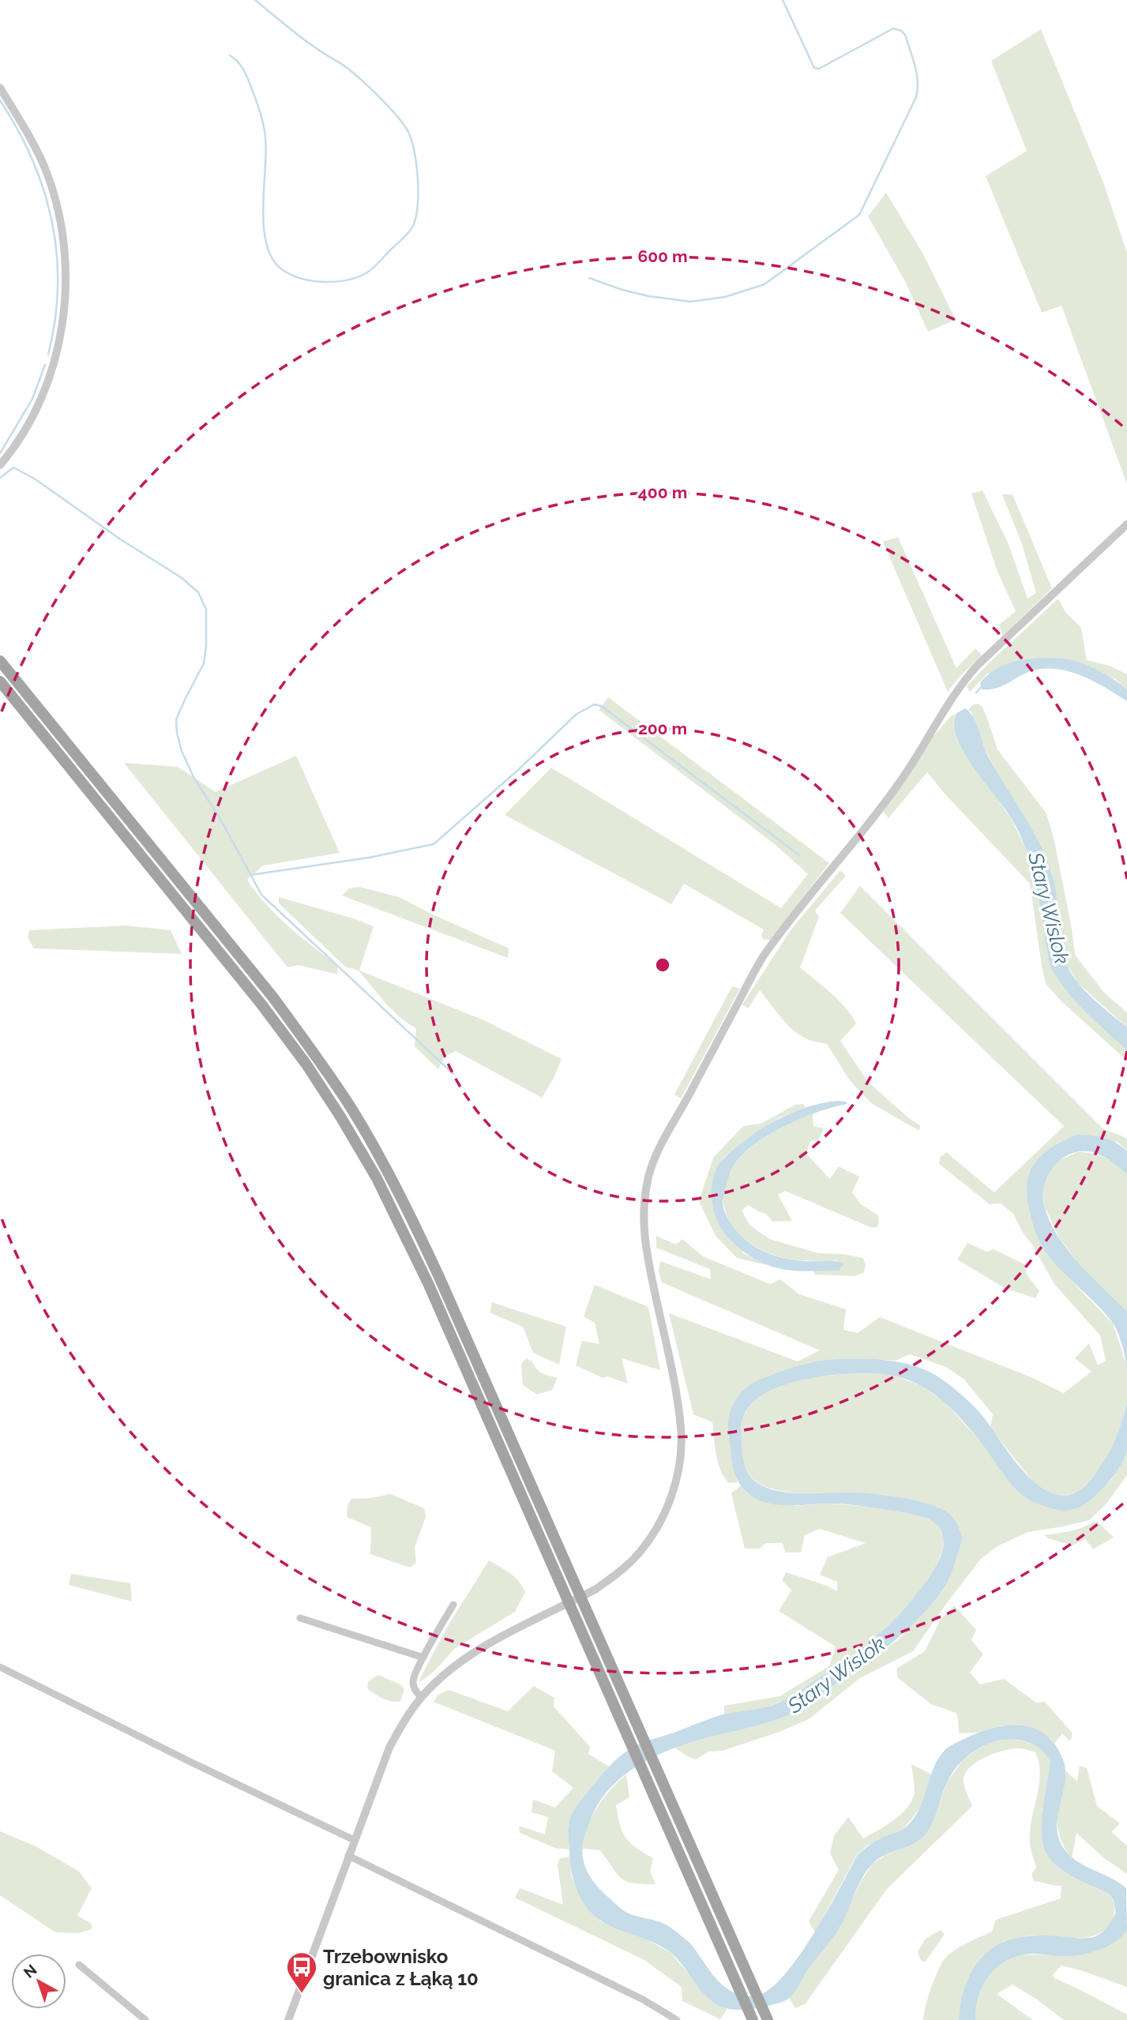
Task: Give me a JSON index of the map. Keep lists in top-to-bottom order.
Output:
{
  "water": ["Stary Wislok"],
  "places": {
    "bus stop": ["Trzebownisko granica z Łąką 10"]
  },
  "north": "top left",
  "rings": ["600 m", "400 m", "200 m"]
}
